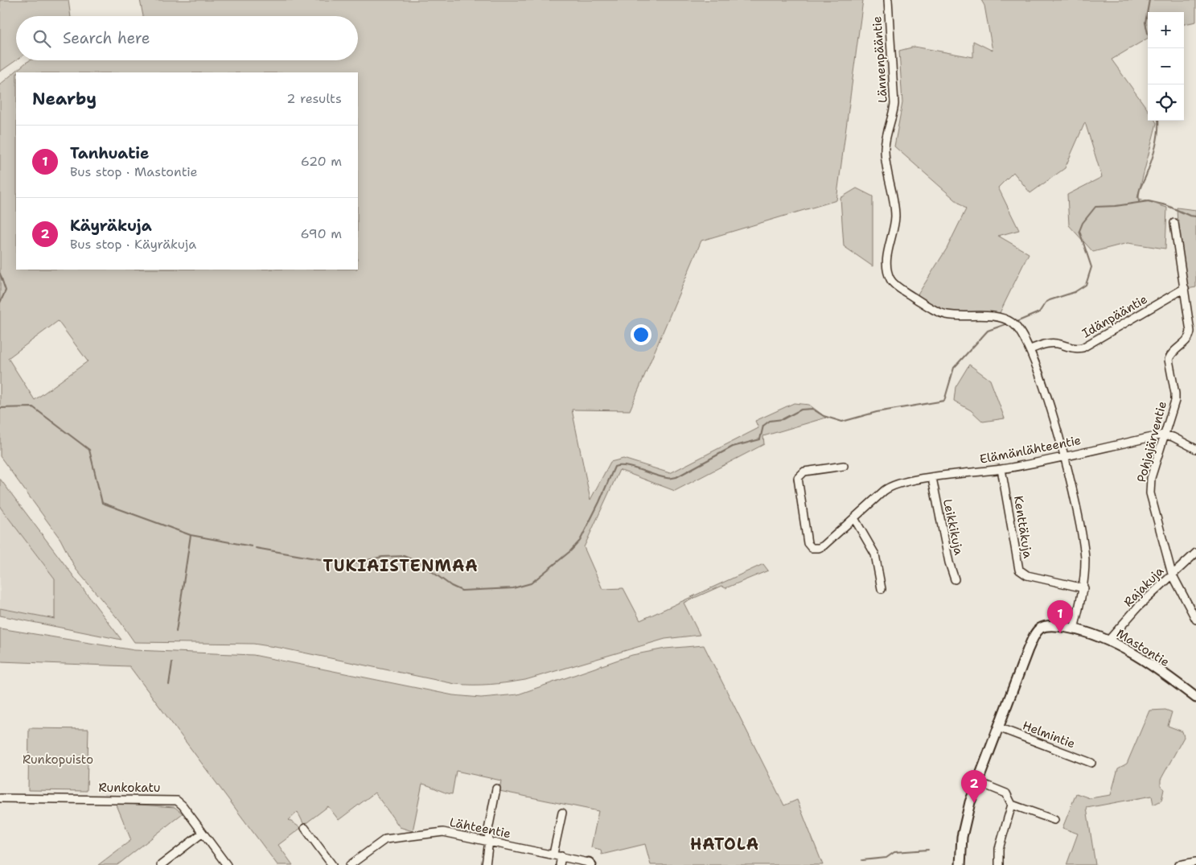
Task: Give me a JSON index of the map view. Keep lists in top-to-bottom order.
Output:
{
  "streets": {
    "street": [
      "Lännenpääntie",
      "Idänpääntie",
      "Pohjajärventie",
      "Elämänlähteentie",
      "Leikkikuja",
      "Kenttäkuja",
      "Rajakuja",
      "Mastontie",
      "Helmintie",
      "Runkokatu",
      "Lähteentie"
    ]
  },
  "crossings": [
    ["Lännenpääntie", "Idänpääntie"],
    ["Idänpääntie", "Pohjajärventie"],
    ["Pohjajärventie", "Elämänlähteentie"],
    ["Pohjajärventie", "Rajakuja"],
    ["Elämänlähteentie", "Leikkikuja"],
    ["Elämänlähteentie", "Kenttäkuja"],
    ["Rajakuja", "Mastontie"],
    ["Mastontie", "Helmintie"]
  ],
  "districts": ["TUKIAISTENMAA", "HATOLA"],
  "parks": ["Runkopuisto"],
  "page": {
    "map_buttons": ["+", "−"],
    "search": "Search here",
    "heading": ["Nearby", "2 results"],
    "list": [
      {
        "mark": "1",
        "name": "Tanhuatie",
        "note": "Bus stop · Mastontie",
        "value": "620 m"
      },
      {
        "mark": "2",
        "name": "Käyräkuja",
        "note": "Bus stop · Käyräkuja",
        "value": "690 m"
      }
    ],
    "pins": ["1", "2"]
  }
}
